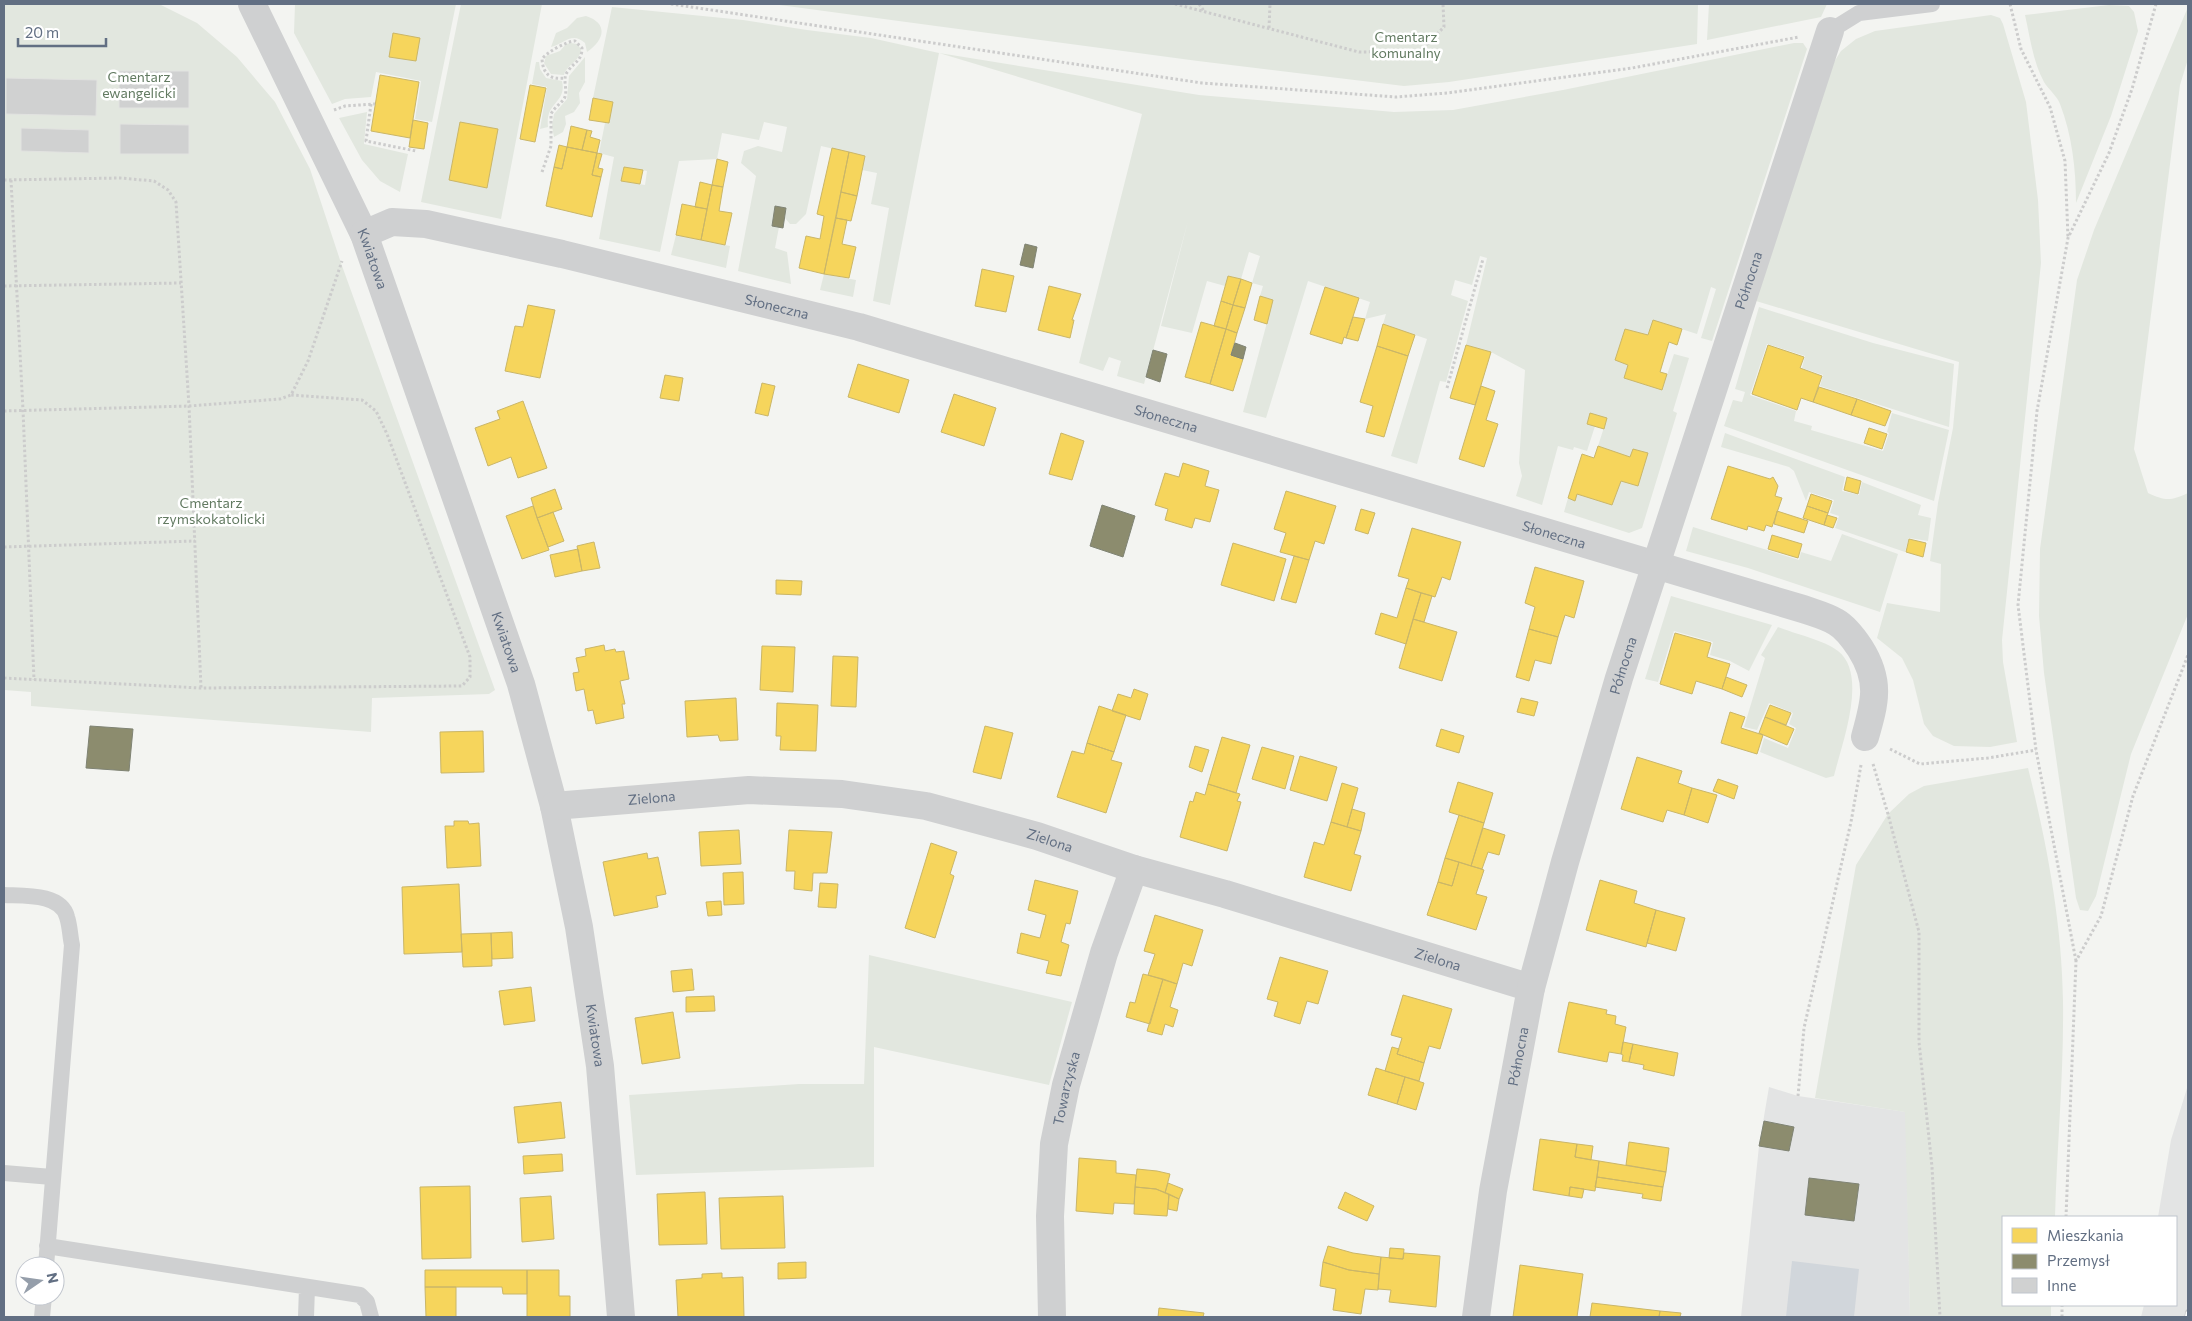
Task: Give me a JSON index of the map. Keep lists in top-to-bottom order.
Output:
{
  "streets": {
    "street": [
      "Kwiatowa",
      "Północna",
      "Słoneczna",
      "Zielona",
      "Towarzyska"
    ]
  },
  "crossings": [
    ["Kwiatowa", "Słoneczna"],
    ["Kwiatowa", "Zielona"],
    ["Północna", "Słoneczna"],
    ["Północna", "Zielona"],
    ["Zielona", "Towarzyska"]
  ],
  "parks": ["Cmentarz komunalny", "Cmentarz ewangelicki", "Cmentarz rzymskokatolicki"],
  "legend": ["Mieszkania", "Przemysł", "Inne"],
  "scale_bar": "20 m",
  "north": "right"
}
